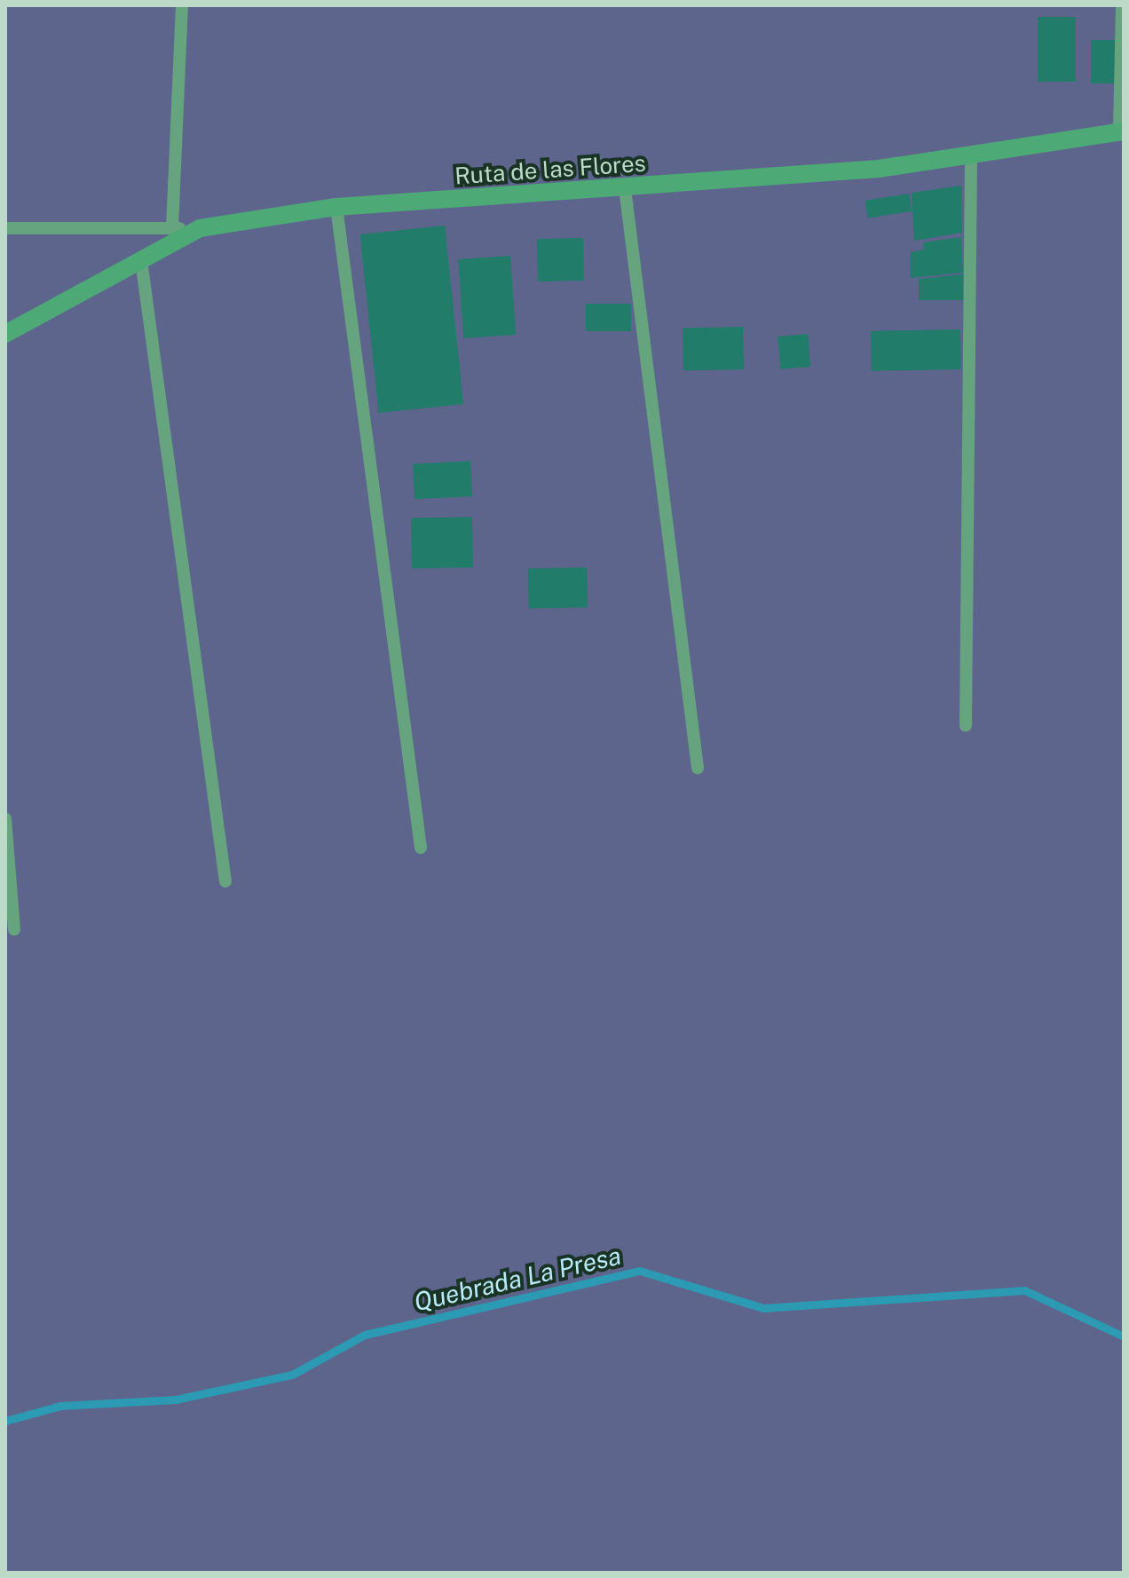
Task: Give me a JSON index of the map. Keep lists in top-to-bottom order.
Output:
{
  "streets": {
    "main road": ["Ruta de las Flores"]
  },
  "water": ["Quebrada La Presa"]
}
